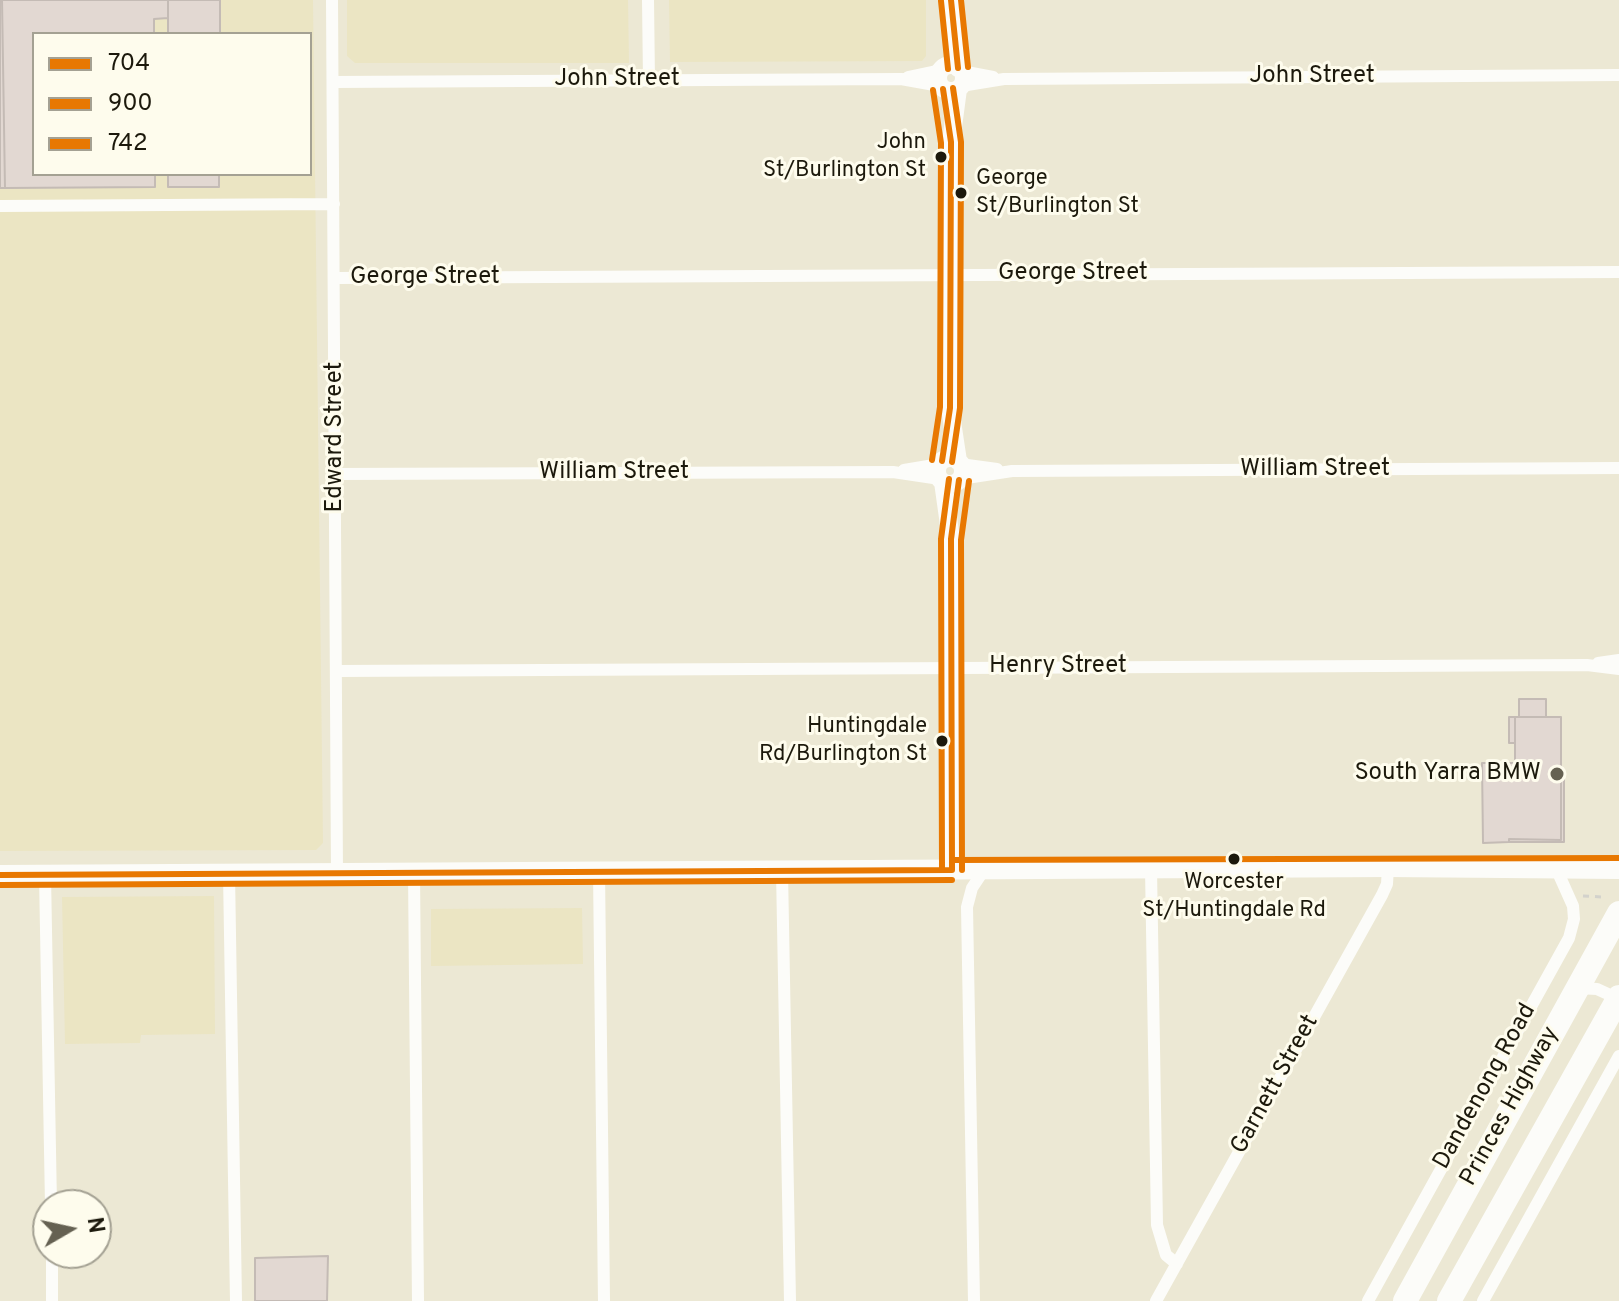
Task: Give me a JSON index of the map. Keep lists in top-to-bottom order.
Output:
{
  "streets": {
    "highway": ["Princes Highway"],
    "street": [
      "John Street",
      "George Street",
      "Edward Street",
      "William Street",
      "Henry Street",
      "Garnett Street",
      "Dandenong Road"
    ]
  },
  "crossings": [
    ["John Street", "Edward Street"],
    ["George Street", "Edward Street"],
    ["Edward Street", "William Street"],
    ["Edward Street", "Henry Street"]
  ],
  "places": [
    "John St/Burlington St",
    "George St/Burlington St",
    "Huntingdale Rd/Burlington St",
    "South Yarra BMW",
    "Worcester St/Huntingdale Rd"
  ],
  "lines": ["transit line 704", "transit line 742", "transit line 900"],
  "legend": ["704", "900", "742"],
  "north": "right"
}
